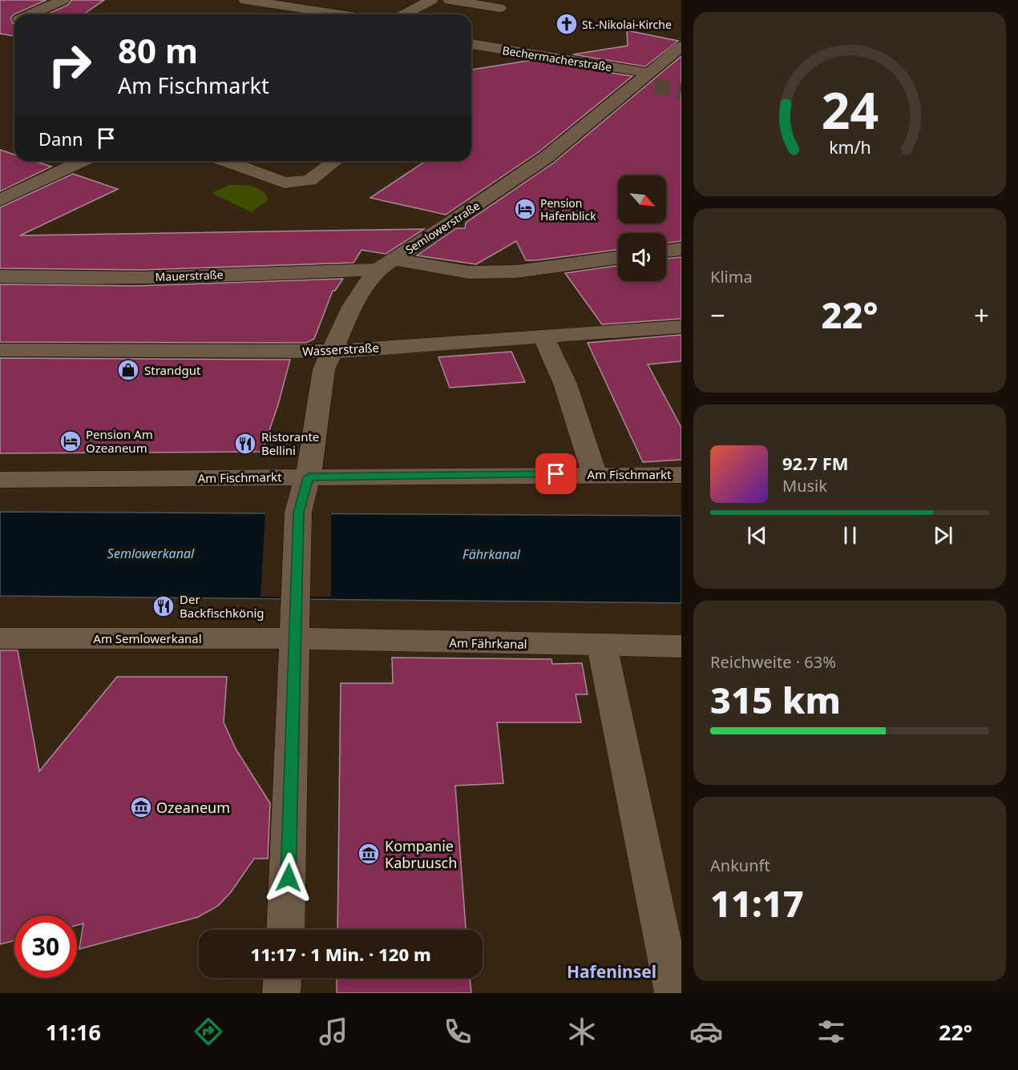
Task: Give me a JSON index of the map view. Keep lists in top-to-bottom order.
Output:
{
  "streets": {
    "street": [
      "Bechermacherstraße",
      "Semlowerstraße",
      "Mauerstraße",
      "Wasserstraße",
      "Am Fischmarkt",
      "Am Semlowerkanal",
      "Am Fährkanal"
    ]
  },
  "crossings": [
    ["Bechermacherstraße", "Semlowerstraße"],
    ["Semlowerstraße", "Mauerstraße"],
    ["Semlowerstraße", "Wasserstraße"],
    ["Semlowerstraße", "Am Fischmarkt"],
    ["Semlowerstraße", "Am Semlowerkanal"],
    ["Semlowerstraße", "Am Fährkanal"],
    ["Am Semlowerkanal", "Am Fährkanal"]
  ],
  "districts": ["Hafeninsel"],
  "water": ["Semlowerkanal", "Fährkanal"],
  "places": {
    "church": ["St.-Nikolai-Kirche"],
    "hotel": ["Pension Hafenblick", "Pension Am Ozeaneum"],
    "shop": ["Strandgut"],
    "restaurant": ["Ristorante Bellini", "Der Backfischkönig"],
    "museum": ["Ozeaneum", "Kompanie Kabruusch"]
  },
  "north": "bottom right",
  "page": {
    "turn": ["80 m", "Am Fischmarkt"],
    "then": "Dann",
    "tile": [
      "Klima",
      ["Reichweite · 63%", "315 km"],
      ["Ankunft", "11:17"]
    ],
    "heat": ["−", "22°", "+"],
    "song": ["92.7 FM", "Musik"],
    "limit": "30",
    "trip": "11:17 · 1 Min. · 120 m",
    "tabs": ["11:16", "22°"],
    "gauge": ["24", "km/h"]
  }
}
